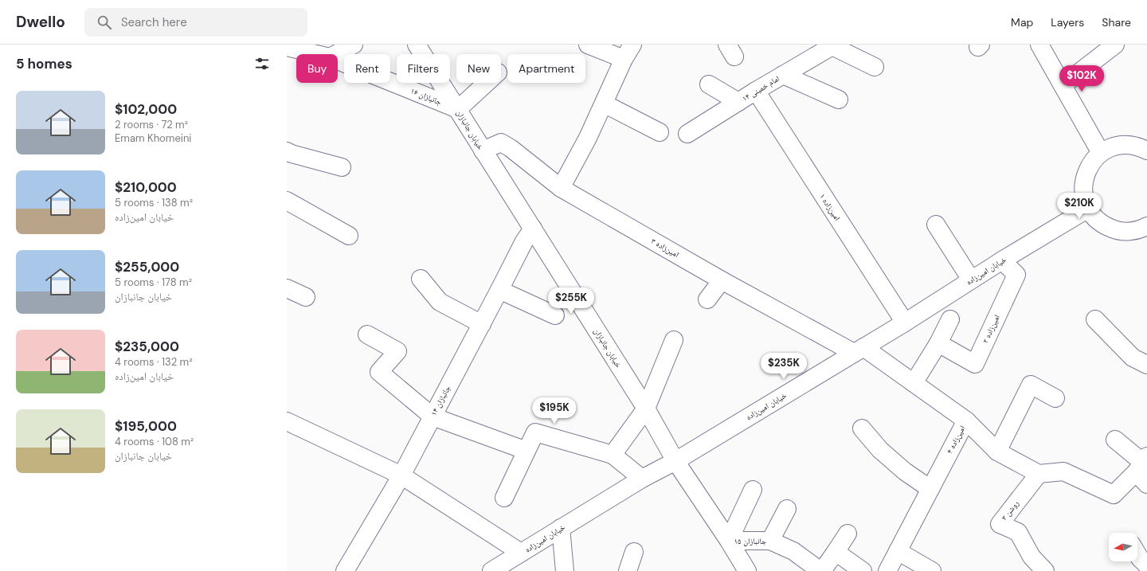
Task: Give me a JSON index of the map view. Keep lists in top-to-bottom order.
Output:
{
  "streets": {
    "street": [
      "امام خمینی ۱۴",
      "جانبازان ۱۶",
      "خیابان جانبازان",
      "امین‌زاده ۱",
      "امین‌زاده ۳",
      "خیابان امین‌زاده",
      "امین‌زاده ۲",
      "جانبازان ۱۴",
      "امین‌زاده ۴",
      "روشن ۳",
      "جانبازان ۱۵"
    ]
  },
  "crossings": [
    ["امام خمینی ۱۴", "امین‌زاده ۱"],
    ["جانبازان ۱۶", "خیابان جانبازان"],
    ["خیابان جانبازان", "امین‌زاده ۳"],
    ["خیابان جانبازان", "خیابان امین‌زاده"],
    ["خیابان جانبازان", "جانبازان ۱۴"],
    ["خیابان جانبازان", "جانبازان ۱۵"],
    ["امین‌زاده ۱", "خیابان امین‌زاده"],
    ["امین‌زاده ۳", "خیابان امین‌زاده"],
    ["امین‌زاده ۳", "امین‌زاده ۴"],
    ["خیابان امین‌زاده", "امین‌زاده ۲"],
    ["خیابان امین‌زاده", "امین‌زاده ۴"]
  ],
  "north": "left",
  "page": {
    "header": "Dwello",
    "search": "Search here",
    "nav": ["Map", "Layers", "Share"],
    "heading": "5 homes",
    "chip": [
      "Buy",
      "Rent",
      "Filters",
      "New",
      "Apartment"
    ],
    "price": [
      "$102K",
      "$210K",
      "$255K",
      "$235K",
      "$195K"
    ],
    "list": [
      {
        "name": "$102,000",
        "note": "2 rooms · 72 m² · Emam Khomeini"
      },
      {
        "name": "$210,000",
        "note": "5 rooms · 138 m² · خیابان امین‌زاده"
      },
      {
        "name": "$255,000",
        "note": "5 rooms · 178 m² · خیابان جانبازان"
      },
      {
        "name": "$235,000",
        "note": "4 rooms · 132 m² · خیابان امین‌زاده"
      },
      {
        "name": "$195,000",
        "note": "4 rooms · 108 m² · خیابان جانبازان"
      }
    ]
  }
}
